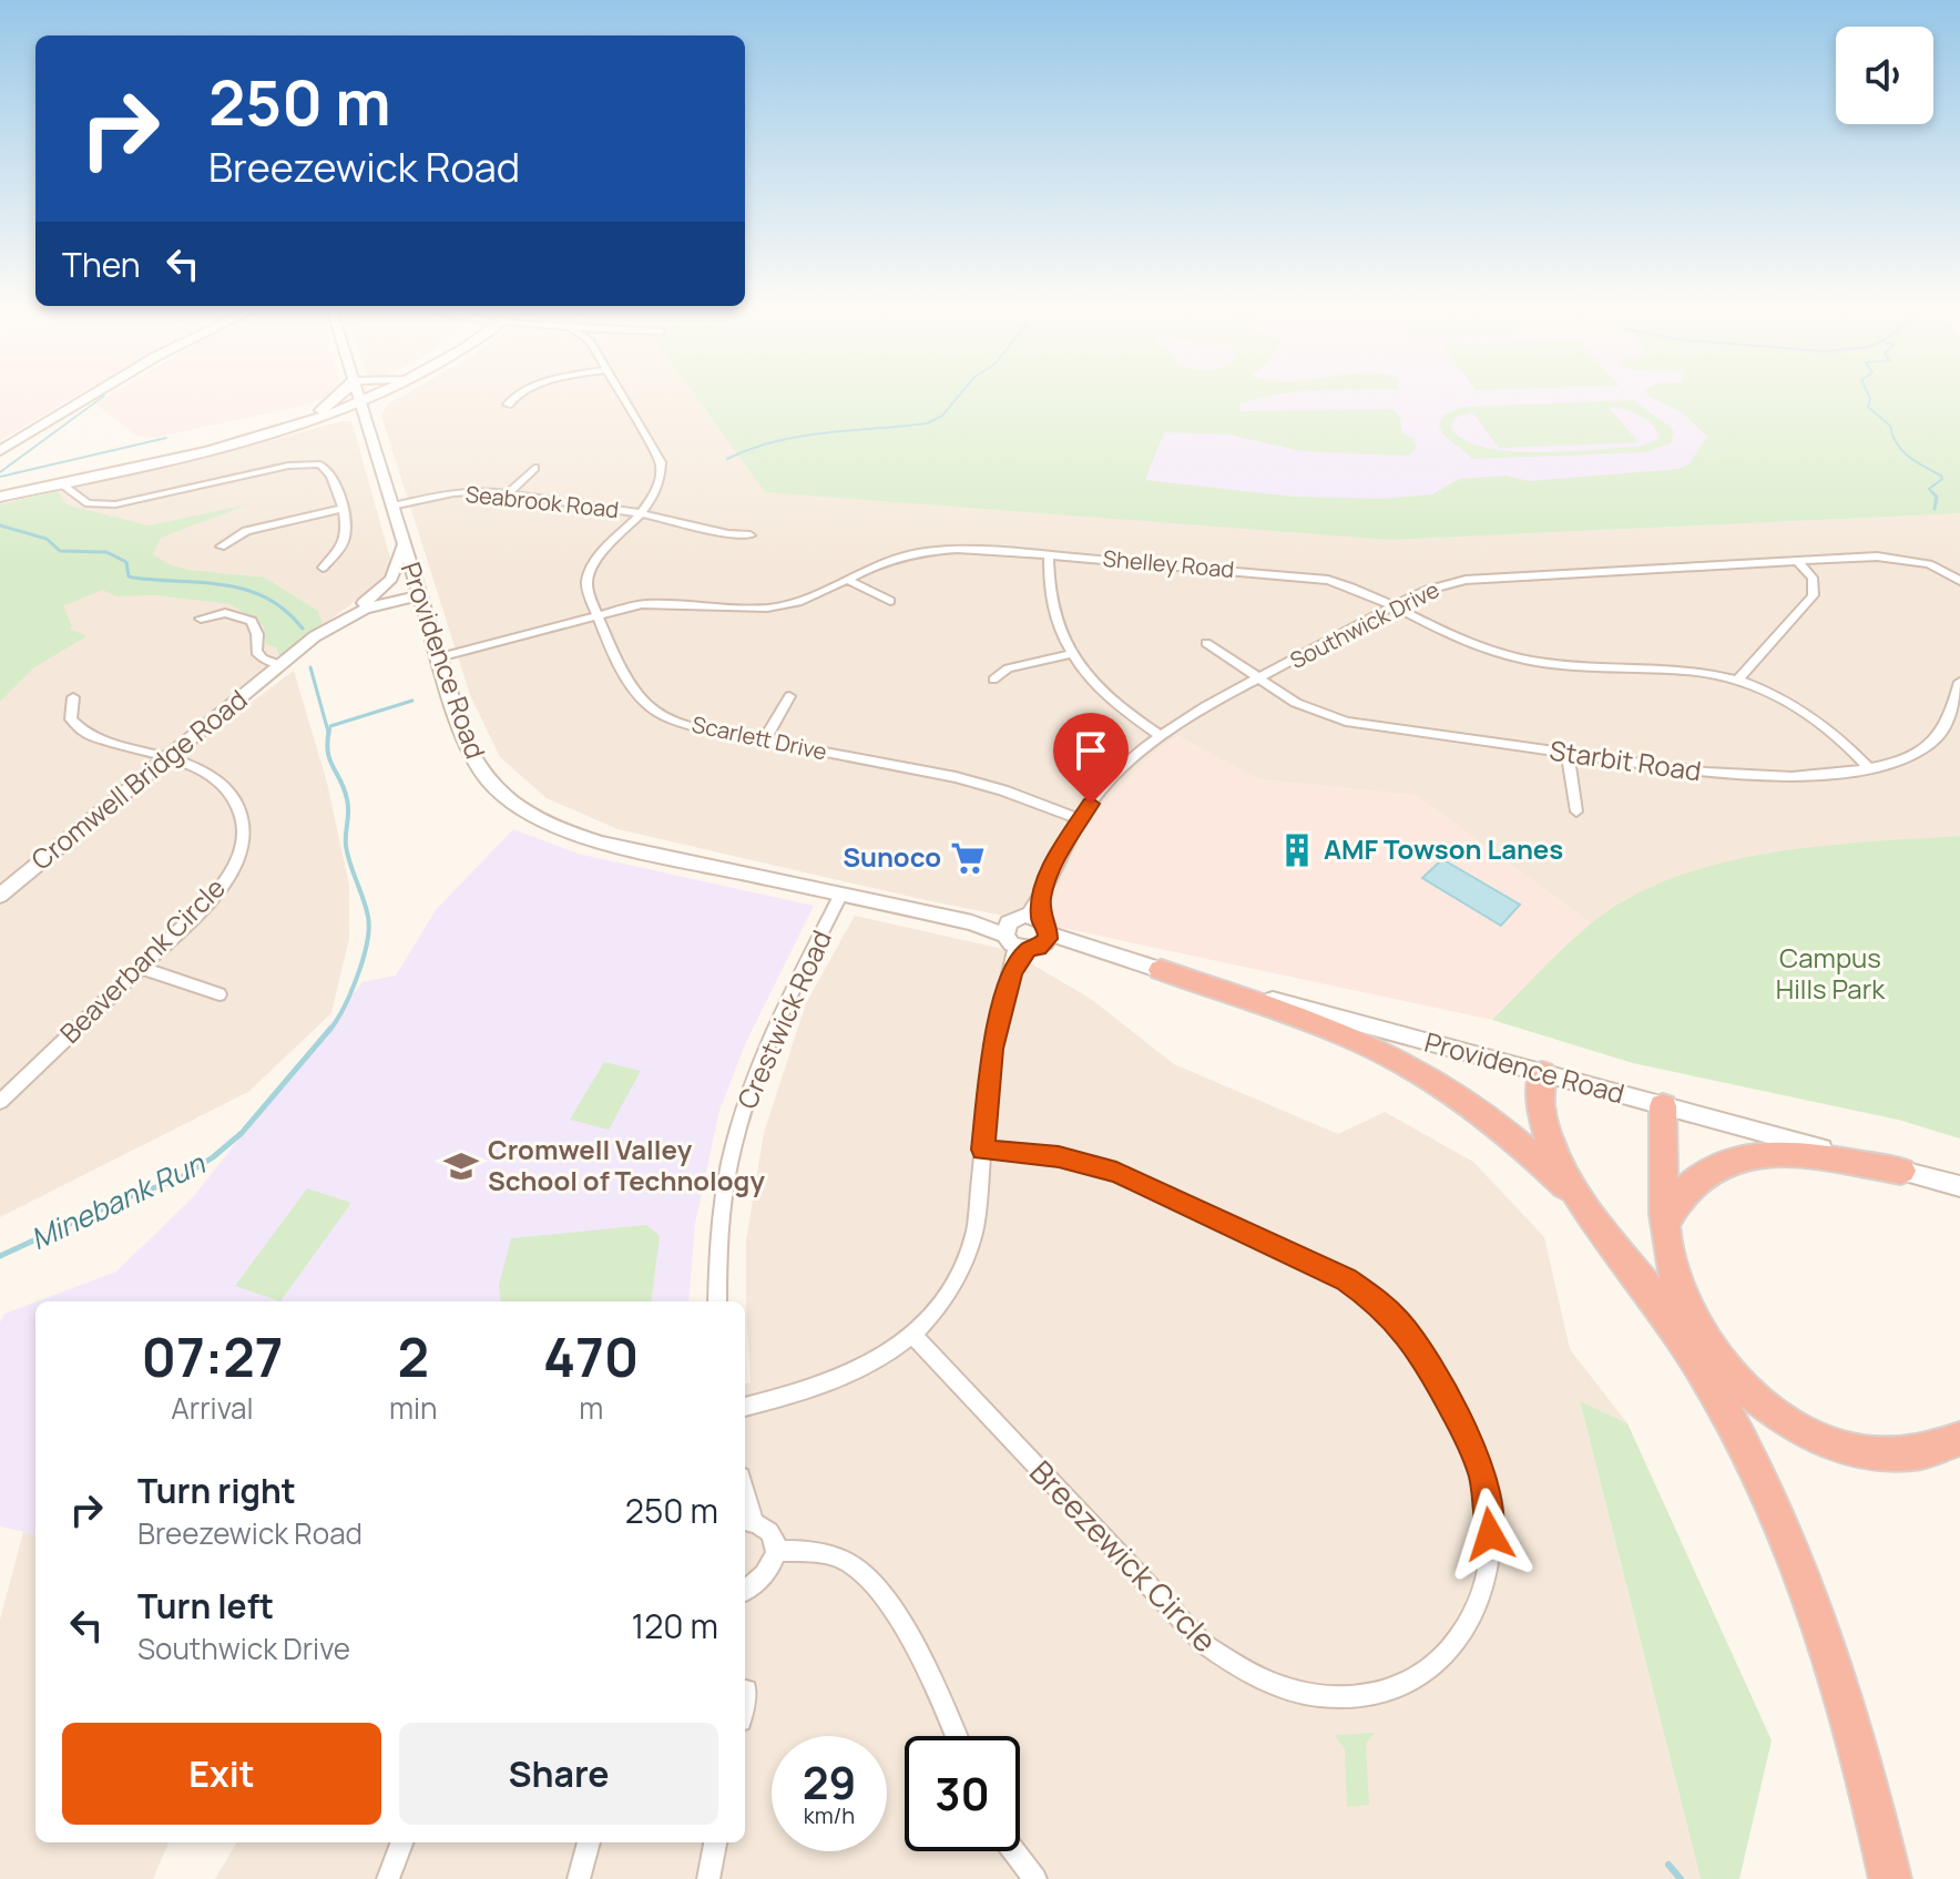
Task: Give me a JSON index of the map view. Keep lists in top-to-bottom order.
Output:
{
  "streets": {
    "street": [
      "Seabrook Road",
      "Shelley Road",
      "Southwick Drive",
      "Providence Road",
      "Scarlett Drive",
      "Starbit Road",
      "Cromwell Bridge Road",
      "Beaverbank Circle",
      "Crestwick Road",
      "Breezewick Circle"
    ]
  },
  "crossings": [
    ["Seabrook Road", "Providence Road"],
    ["Seabrook Road", "Scarlett Drive"],
    ["Shelley Road", "Southwick Drive"],
    ["Shelley Road", "Providence Road"],
    ["Shelley Road", "Scarlett Drive"],
    ["Shelley Road", "Starbit Road"],
    ["Southwick Drive", "Providence Road"],
    ["Southwick Drive", "Scarlett Drive"],
    ["Southwick Drive", "Starbit Road"],
    ["Providence Road", "Cromwell Bridge Road"],
    ["Providence Road", "Crestwick Road"],
    ["Cromwell Bridge Road", "Beaverbank Circle"]
  ],
  "water": ["Minebank Run"],
  "parks": ["Campus Hills Park"],
  "places": {
    "building": ["AMF Towson Lanes"],
    "supermarket": ["Sunoco"],
    "school or university": ["Cromwell Valley School of Technology"]
  },
  "page": {
    "turn": ["250 m", "Breezewick Road"],
    "then": "Then",
    "eta": [
      "07:27",
      "Arrival",
      "2",
      "min",
      "470",
      "m"
    ],
    "list": [
      {
        "name": "Turn right",
        "note": "Breezewick Road",
        "value": "250 m"
      },
      {
        "name": "Turn left",
        "note": "Southwick Drive",
        "value": "120 m"
      }
    ],
    "buttons": ["Exit", "Share"],
    "speed": "29 km/h",
    "limit": "30"
  }
}
